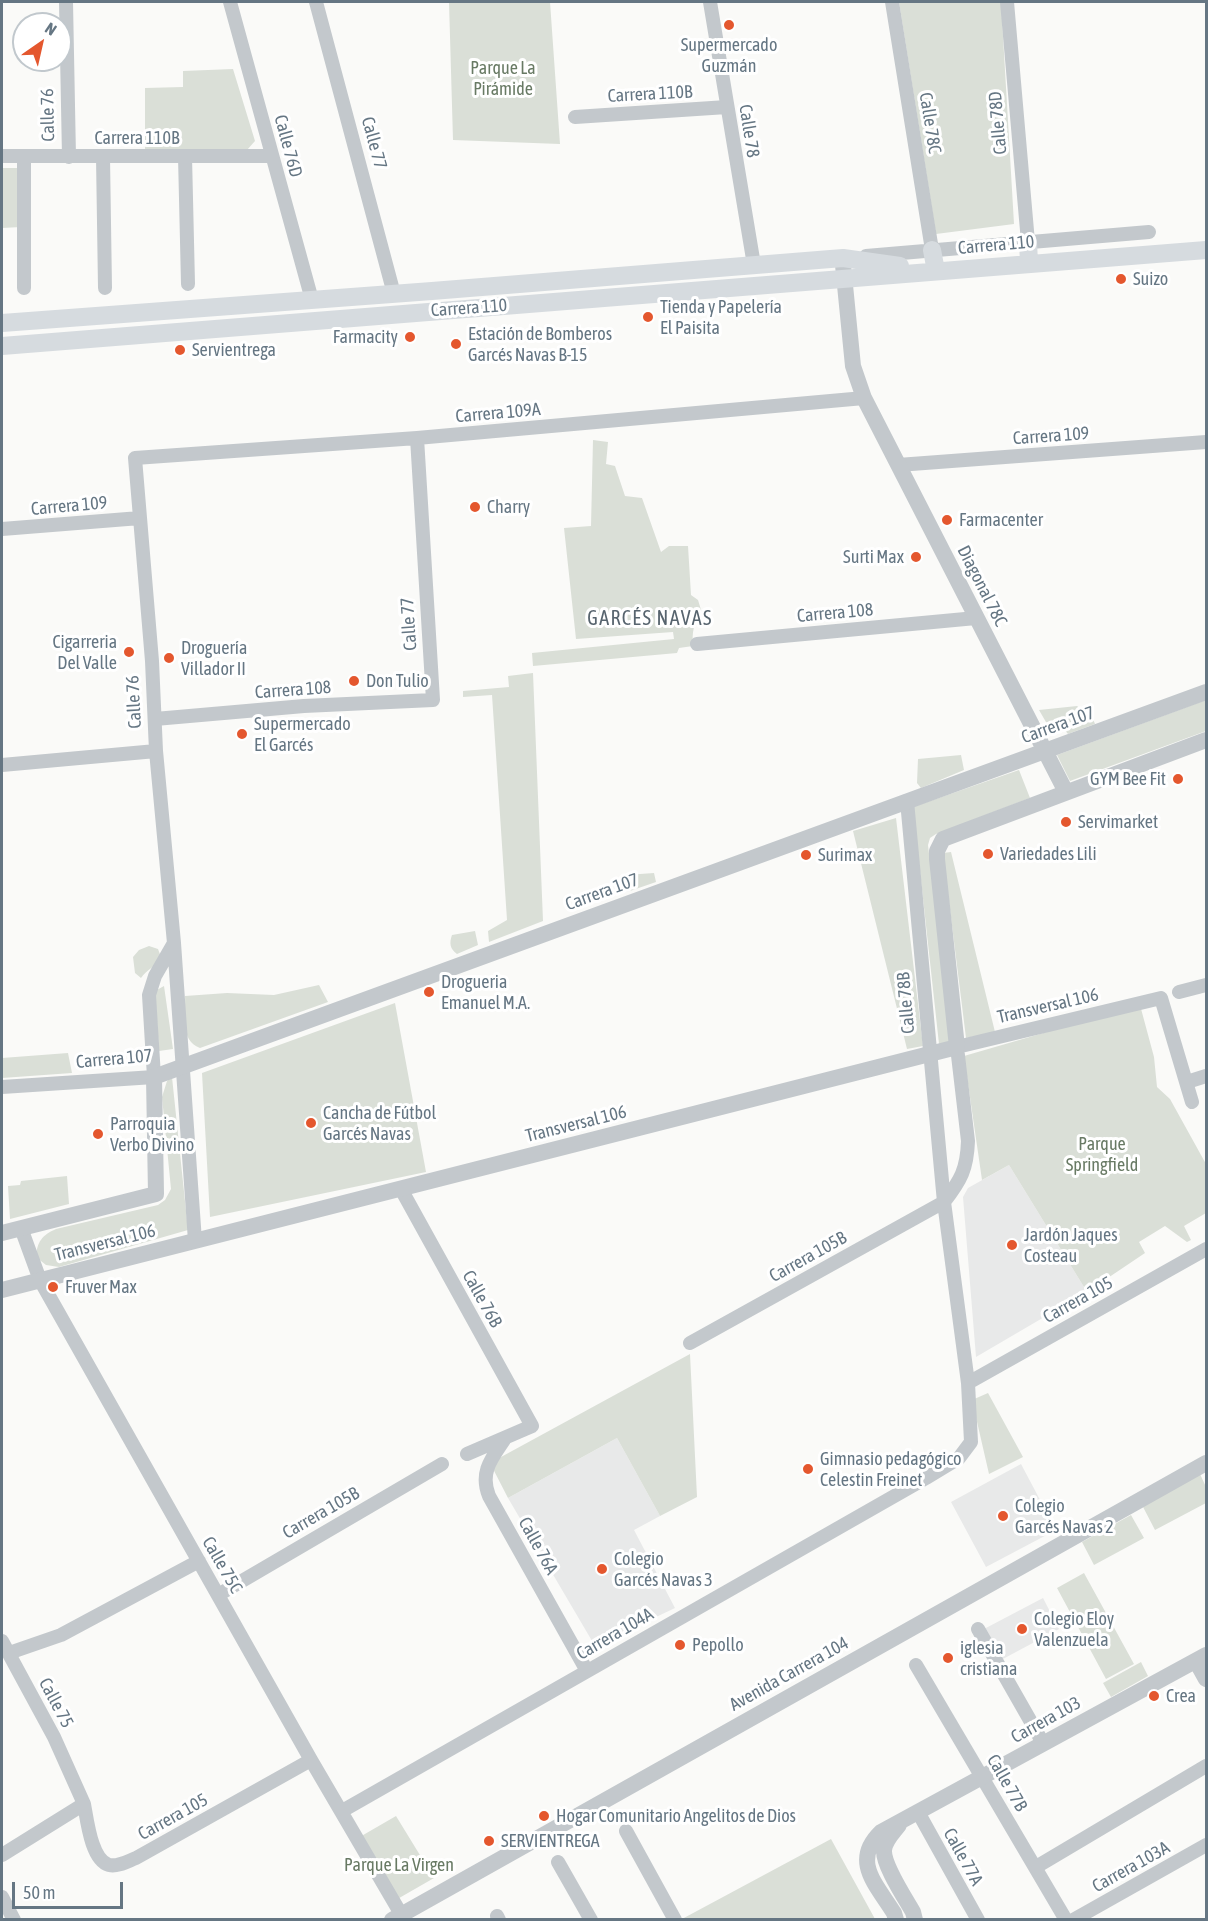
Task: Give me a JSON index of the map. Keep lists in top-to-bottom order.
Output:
{
  "streets": {
    "main road": ["Carrera 110"],
    "street": [
      "Carrera 110B",
      "Calle 76",
      "Calle 78C",
      "Calle 78D",
      "Calle 78",
      "Calle 77",
      "Calle 76D",
      "Carrera 109A",
      "Carrera 109",
      "Diagonal 78C",
      "Carrera 108",
      "Carrera 107",
      "Calle 78B",
      "Transversal 106",
      "Carrera 105B",
      "Calle 76B",
      "Carrera 105",
      "Calle 76A",
      "Calle 75C",
      "Carrera 104A",
      "Avenida Carrera 104",
      "Calle 75",
      "Carrera 103",
      "Calle 77B",
      "Calle 77A",
      "Carrera 103A"
    ]
  },
  "crossings": [
    ["Carrera 110B", "Calle 76"],
    ["Carrera 110B", "Calle 78"],
    ["Carrera 110B", "Calle 76D"],
    ["Calle 76", "Carrera 109A"],
    ["Calle 76", "Carrera 109"],
    ["Calle 76", "Carrera 108"],
    ["Calle 76", "Carrera 107"],
    ["Calle 76", "Transversal 106"],
    ["Calle 78C", "Carrera 110"],
    ["Calle 78D", "Carrera 110"],
    ["Calle 78", "Carrera 110"],
    ["Calle 77", "Carrera 110"],
    ["Calle 77", "Carrera 109A"],
    ["Calle 77", "Carrera 108"],
    ["Calle 76D", "Carrera 110"],
    ["Carrera 109A", "Diagonal 78C"],
    ["Carrera 109", "Diagonal 78C"],
    ["Diagonal 78C", "Carrera 108"],
    ["Diagonal 78C", "Carrera 107"],
    ["Carrera 107", "Calle 78B"],
    ["Carrera 107", "Transversal 106"],
    ["Calle 78B", "Transversal 106"],
    ["Calle 78B", "Carrera 105B"],
    ["Calle 78B", "Carrera 105"],
    ["Calle 78B", "Carrera 104A"],
    ["Transversal 106", "Calle 76B"],
    ["Transversal 106", "Calle 75C"],
    ["Carrera 105B", "Calle 75C"],
    ["Calle 76B", "Calle 76A"],
    ["Carrera 105", "Calle 75C"],
    ["Carrera 105", "Calle 75"],
    ["Calle 76A", "Carrera 104A"],
    ["Calle 75C", "Carrera 104A"],
    ["Calle 75C", "Avenida Carrera 104"],
    ["Carrera 103", "Calle 77B"],
    ["Carrera 103", "Calle 77A"]
  ],
  "districts": ["GARCÉS NAVAS"],
  "parks": ["Parque La Pirámide", "Parque Springfield", "Parque La Virgen"],
  "places": [
    "Supermercado Guzmán",
    "Suizo",
    "Tienda y Papelería El Paisita",
    "Farmacity",
    "Estación de Bomberos Garcés Navas B-15",
    "Servientrega",
    "Charry",
    "Farmacenter",
    "Surti Max",
    "Cigarreria Del Valle",
    "Droguería Villador II",
    "Don Tulio",
    "Supermercado El Garcés",
    "GYM Bee Fit",
    "Servimarket",
    "Variedades Lili",
    "Surimax",
    "Drogueria Emanuel M.A.",
    "Cancha de Fútbol Garcés Navas",
    "Parroquia Verbo Divino",
    "Jardón Jaques Costeau",
    "Fruver Max",
    "Gimnasio pedagógico Celestin Freinet",
    "Colegio Garcés Navas 2",
    "Colegio Garcés Navas 3",
    "Colegio Eloy Valenzuela",
    "Pepollo",
    "iglesia cristiana",
    "Crea",
    "Hogar Comunitario Angelitos de Dios",
    "SERVIENTREGA"
  ],
  "scale_bar": "50 m",
  "north": "top right"
}
